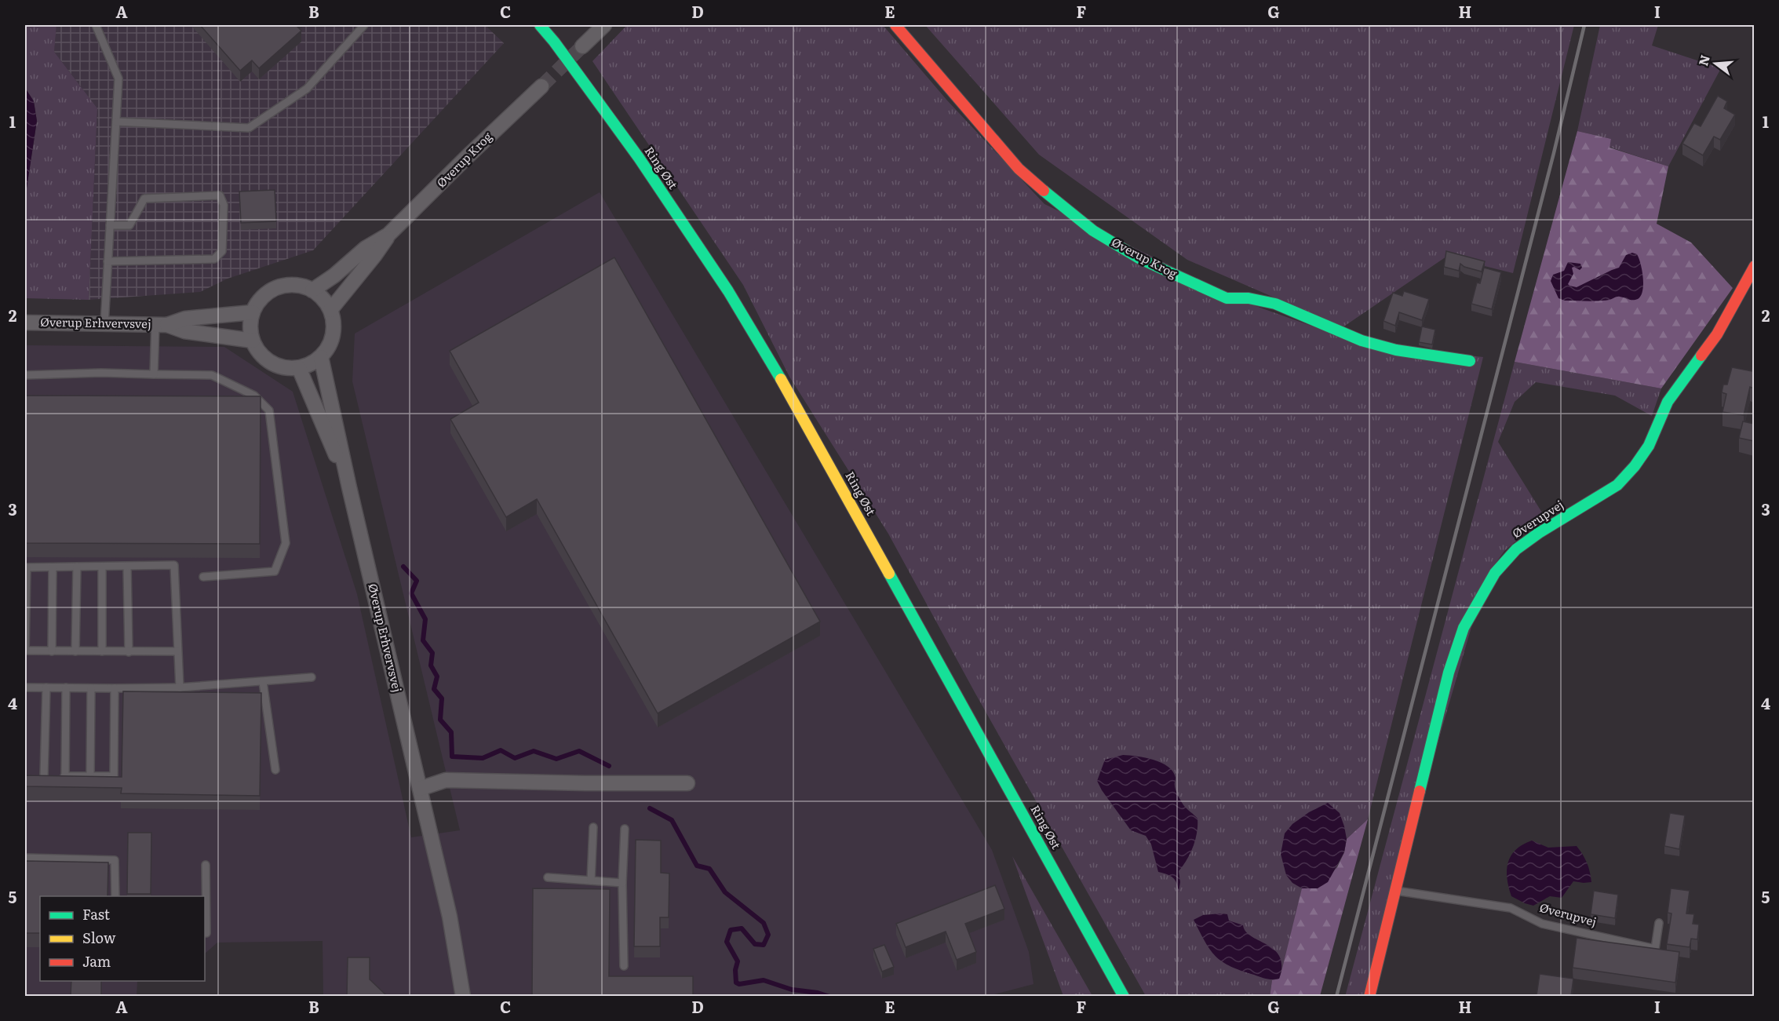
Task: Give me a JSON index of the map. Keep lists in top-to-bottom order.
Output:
{
  "streets": {
    "street": [
      "Øverup Krog",
      "Ring Øst",
      "Øverup Erhvervsvej",
      "Øverupvej"
    ]
  },
  "crossings": [
    ["Øverup Krog", "Øverup Erhvervsvej"]
  ],
  "legend": ["Fast", "Slow", "Jam"],
  "north": "left",
  "grid": {
    "columns": [
      "A",
      "B",
      "C",
      "D",
      "E",
      "F",
      "G",
      "H",
      "I"
    ],
    "rows": [
      "1",
      "2",
      "3",
      "4",
      "5"
    ]
  }
}
